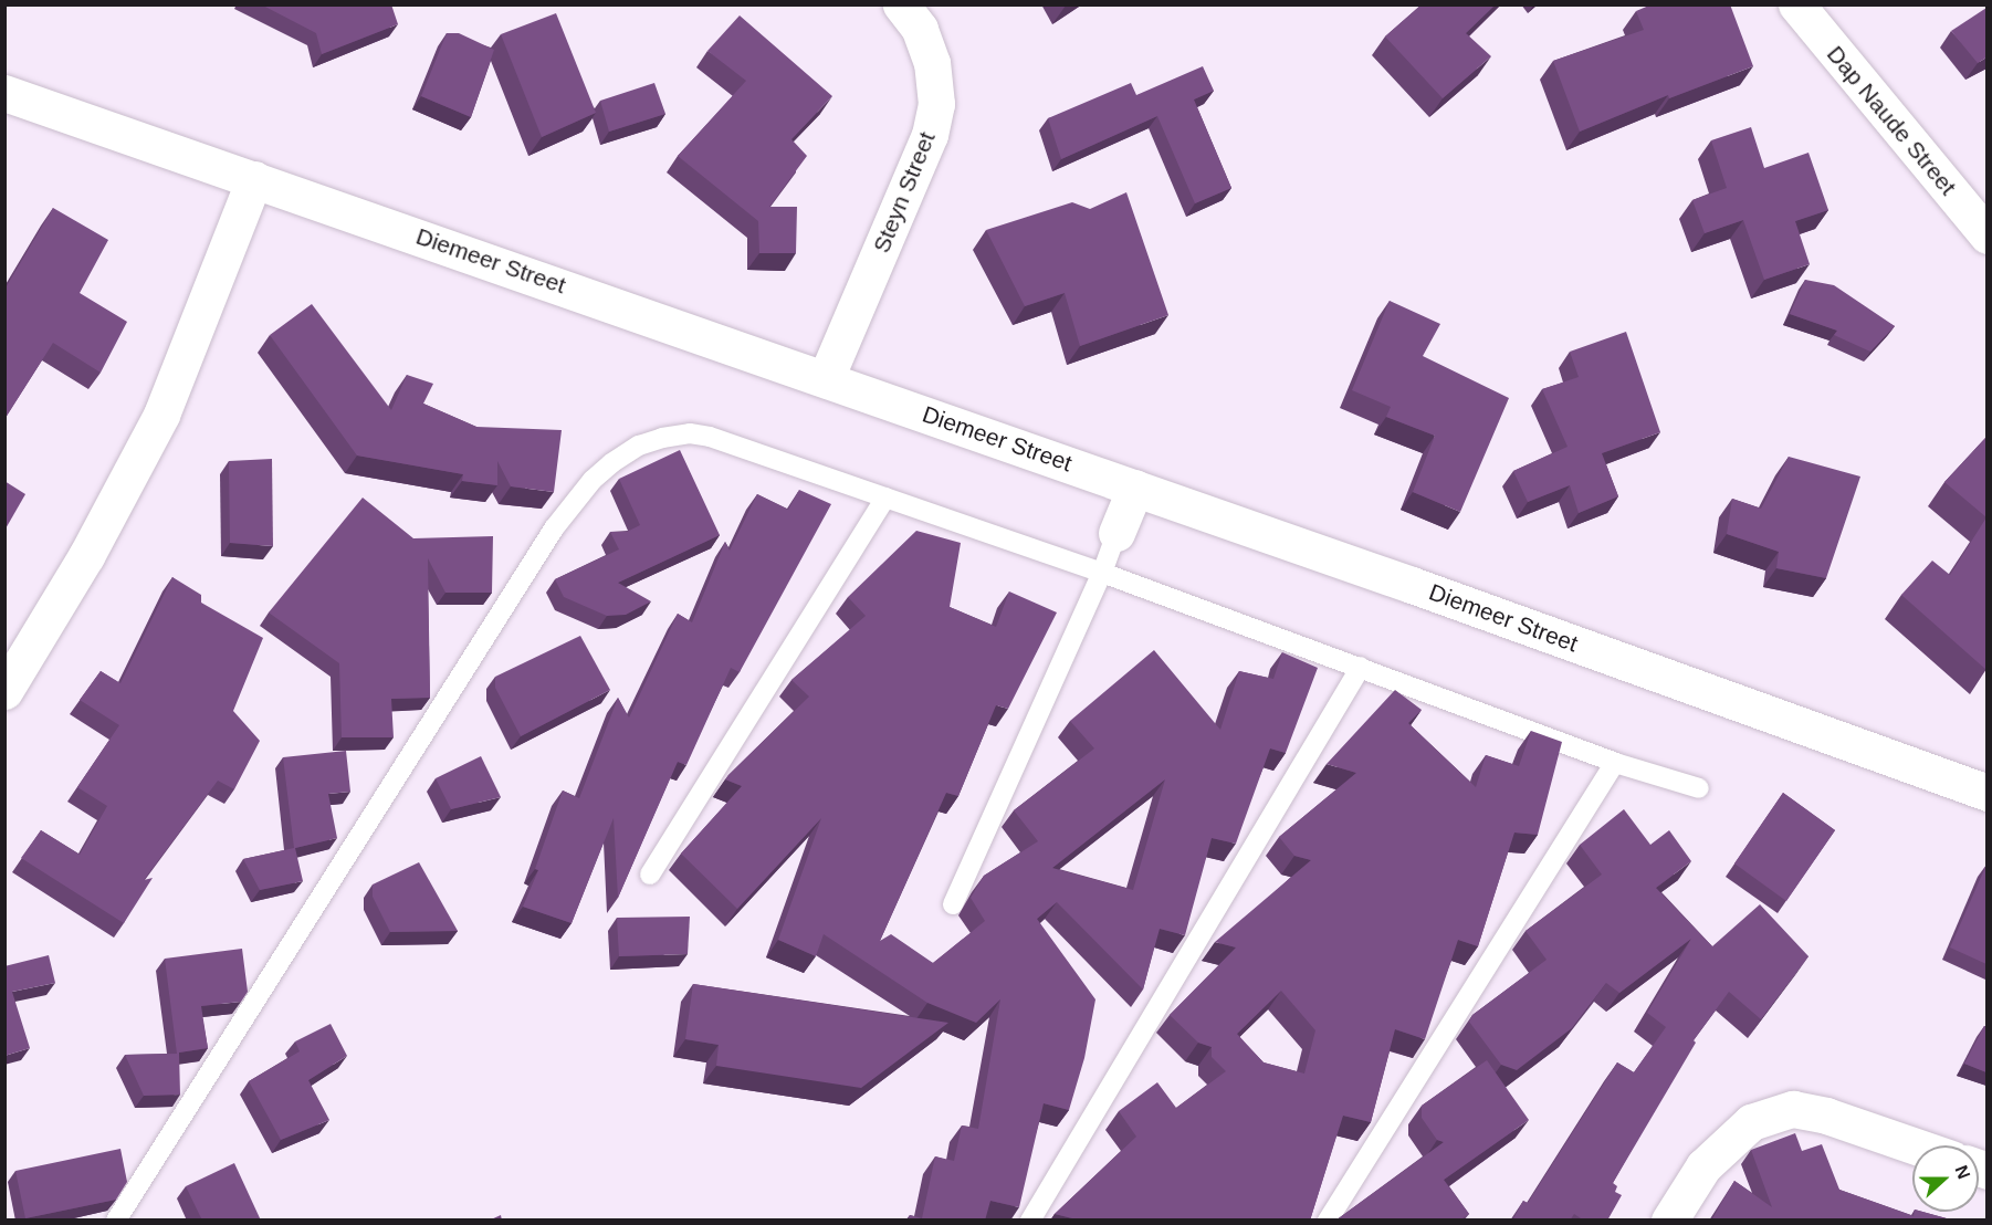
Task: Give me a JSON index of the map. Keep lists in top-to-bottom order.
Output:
{
  "streets": {
    "street": ["Dap Naude Street", "Steyn Street", "Diemeer Street"]
  },
  "crossings": [
    ["Steyn Street", "Diemeer Street"]
  ],
  "north": "right"
}
